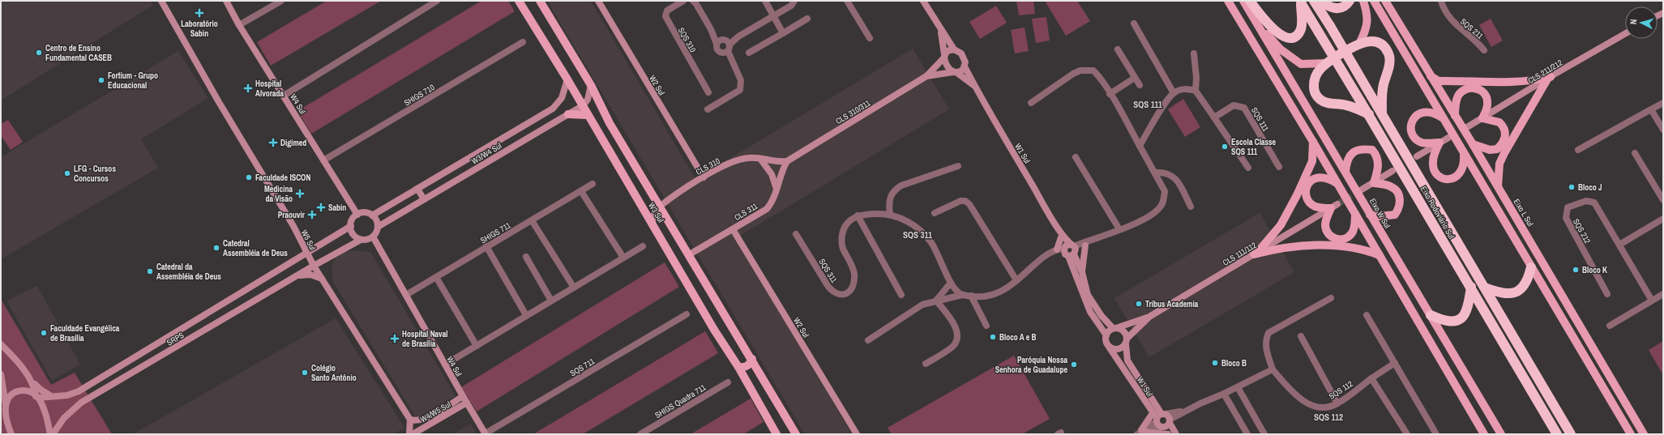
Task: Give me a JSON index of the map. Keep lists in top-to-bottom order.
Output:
{
  "streets": {
    "highway": ["Eixo Rodoviário Sul"],
    "main road": [
      "CLS 211/212",
      "W2 Sul",
      "W4 Sul",
      "CLS 310/311",
      "W3/W4 Sul",
      "W1 Sul",
      "CLS 310",
      "CLS 311",
      "W3 Sul",
      "Eixo L Sul",
      "Eixo W Sul",
      "W5 Sul",
      "CLS 111/112",
      "SRPS",
      "W4/W5 Sul"
    ],
    "street": [
      "SQS 211",
      "SQS 310",
      "SHIGS 710",
      "SQS 111",
      "SQS 212",
      "SHIGS 711",
      "SQS 311",
      "SQS 711",
      "SQS 112",
      "SHIGS Quadra 711"
    ]
  },
  "crossings": [
    ["W2 Sul", "CLS 310"],
    ["W2 Sul", "CLS 311"],
    ["SHIGS 710", "W4 Sul"],
    ["W4 Sul", "W3/W4 Sul"],
    ["W4 Sul", "SHIGS 711"],
    ["W4 Sul", "SQS 711"],
    ["W4 Sul", "W4/W5 Sul"],
    ["CLS 310/311", "W1 Sul"],
    ["CLS 310/311", "CLS 310"],
    ["CLS 310/311", "CLS 311"],
    ["W3/W4 Sul", "W3 Sul"],
    ["W1 Sul", "CLS 111/112"],
    ["CLS 310", "CLS 311"],
    ["CLS 310", "W3 Sul"],
    ["CLS 311", "W3 Sul"],
    ["W5 Sul", "SRPS"],
    ["W5 Sul", "W4/W5 Sul"]
  ],
  "districts": ["SQS 111", "SQS 311", "SQS 112"],
  "places": {
    "health": [
      "Laboratório Sabin",
      "Hospital Alvorada",
      "Digimed",
      "Medicina da Visão",
      "Sabin",
      "Praouvir",
      "Hospital Naval de Brasília"
    ],
    "other": [
      "Centro de Ensino Fundamental CASEB",
      "Fortium - Grupo Educacional",
      "Escola Classe SQS 111",
      "LFG - Cursos Concursos",
      "Faculdade ISCON",
      "Bloco J",
      "Catedral Assembléia de Deus",
      "Bloco K",
      "Catedral da Assembléia de Deus",
      "Tribus Academia",
      "Faculdade Evangélica de Brasília",
      "Bloco A e B",
      "Bloco B",
      "Paróquia Nossa Senhora de Guadalupe",
      "Colégio Santo Antônio"
    ]
  },
  "north": "left"
}
